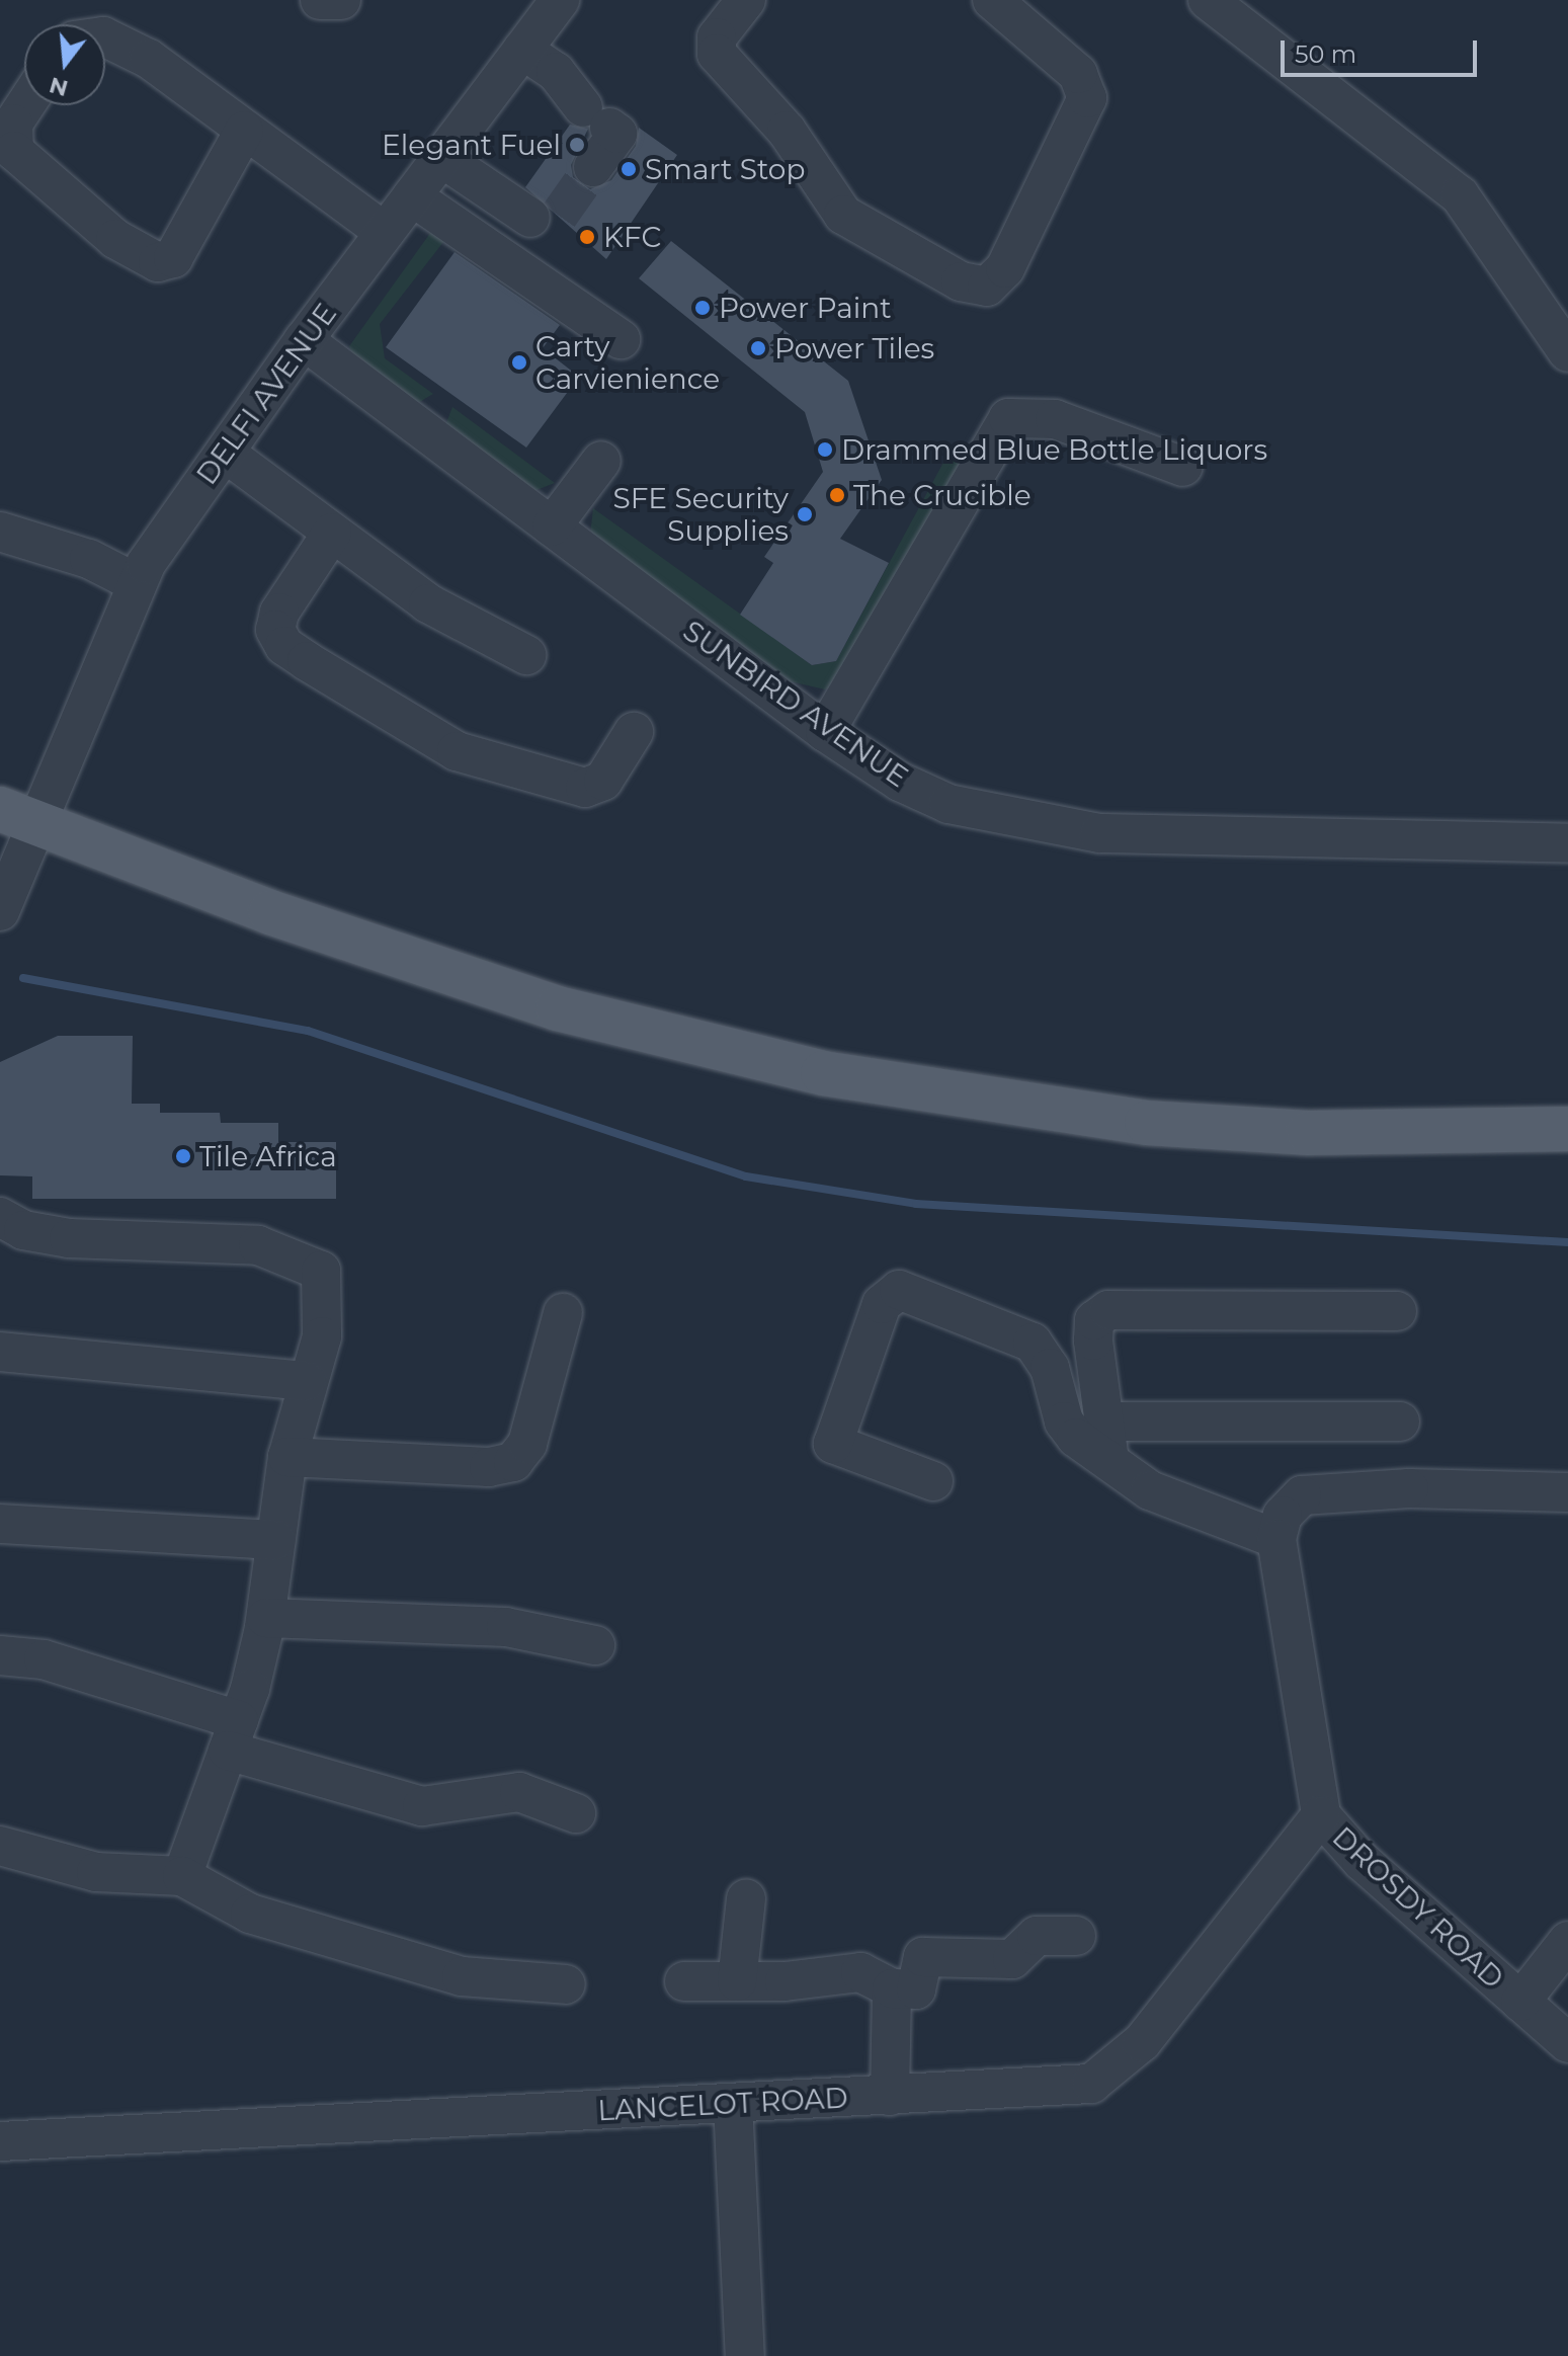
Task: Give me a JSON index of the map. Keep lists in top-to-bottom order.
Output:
{
  "streets": {
    "street": [
      "DELFI AVENUE",
      "SUNBIRD AVENUE",
      "DROSDY ROAD",
      "LANCELOT ROAD"
    ]
  },
  "crossings": [
    ["DELFI AVENUE", "SUNBIRD AVENUE"],
    ["DROSDY ROAD", "LANCELOT ROAD"]
  ],
  "places": [
    "Elegant Fuel",
    "Smart Stop",
    "KFC",
    "Power Paint",
    "Power Tiles",
    "Carty Carvienience",
    "Drammed Blue Bottle Liquors",
    "The Crucible",
    "SFE Security Supplies",
    "Tile Africa"
  ],
  "scale_bar": "50 m",
  "north": "bottom"
}
